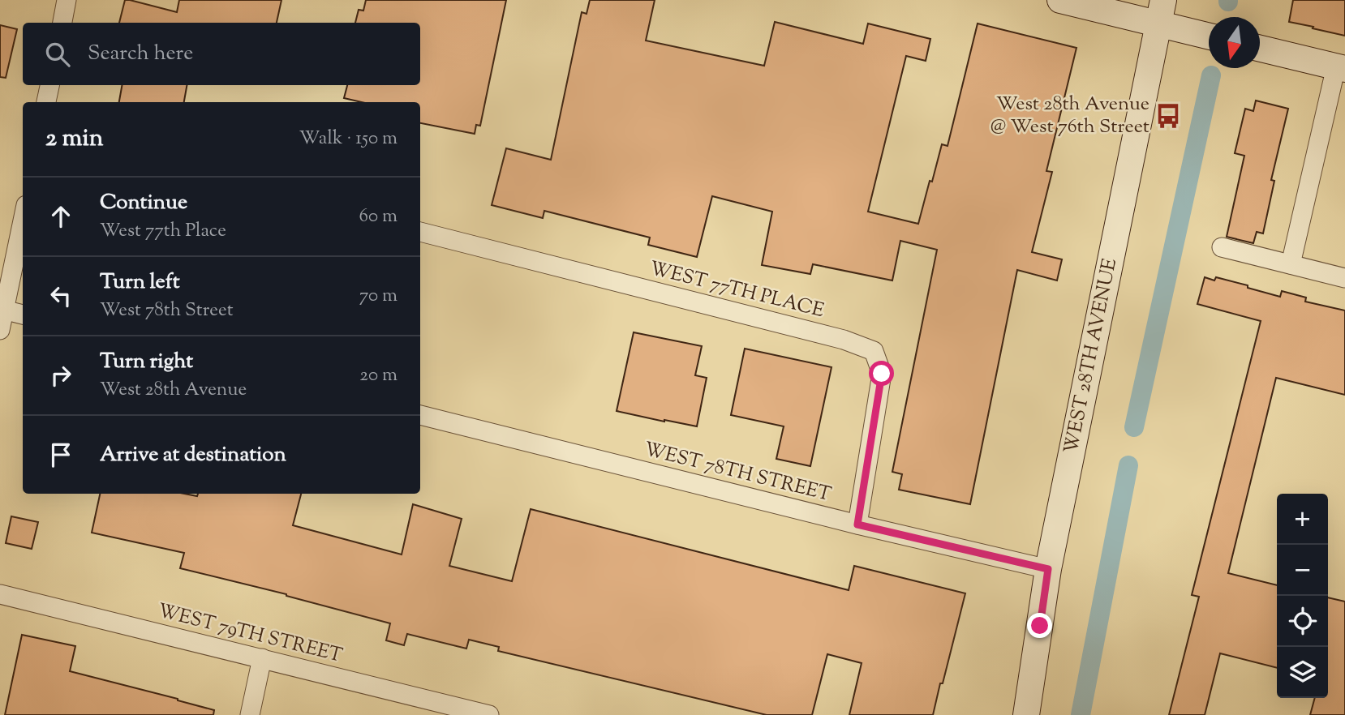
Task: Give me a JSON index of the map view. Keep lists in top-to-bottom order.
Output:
{
  "streets": {
    "main road": ["WEST 28TH AVENUE"],
    "street": ["WEST 77TH PLACE", "WEST 78TH STREET", "WEST 79TH STREET"]
  },
  "crossings": [
    ["WEST 77TH PLACE", "WEST 78TH STREET"],
    ["WEST 28TH AVENUE", "WEST 78TH STREET"]
  ],
  "places": {
    "bus stop": ["West 28th Avenue @ West 76th Street"]
  },
  "north": "bottom",
  "page": {
    "search": "Search here",
    "heading": ["2 min", "Walk · 150 m"],
    "list": [
      ["Continue", "West 77th Place", "60 m"],
      ["Turn left", "West 78th Street", "70 m"],
      ["Turn right", "West 28th Avenue", "20 m"],
      "Arrive at destination"
    ],
    "map_buttons": ["+", "−"]
  }
}
